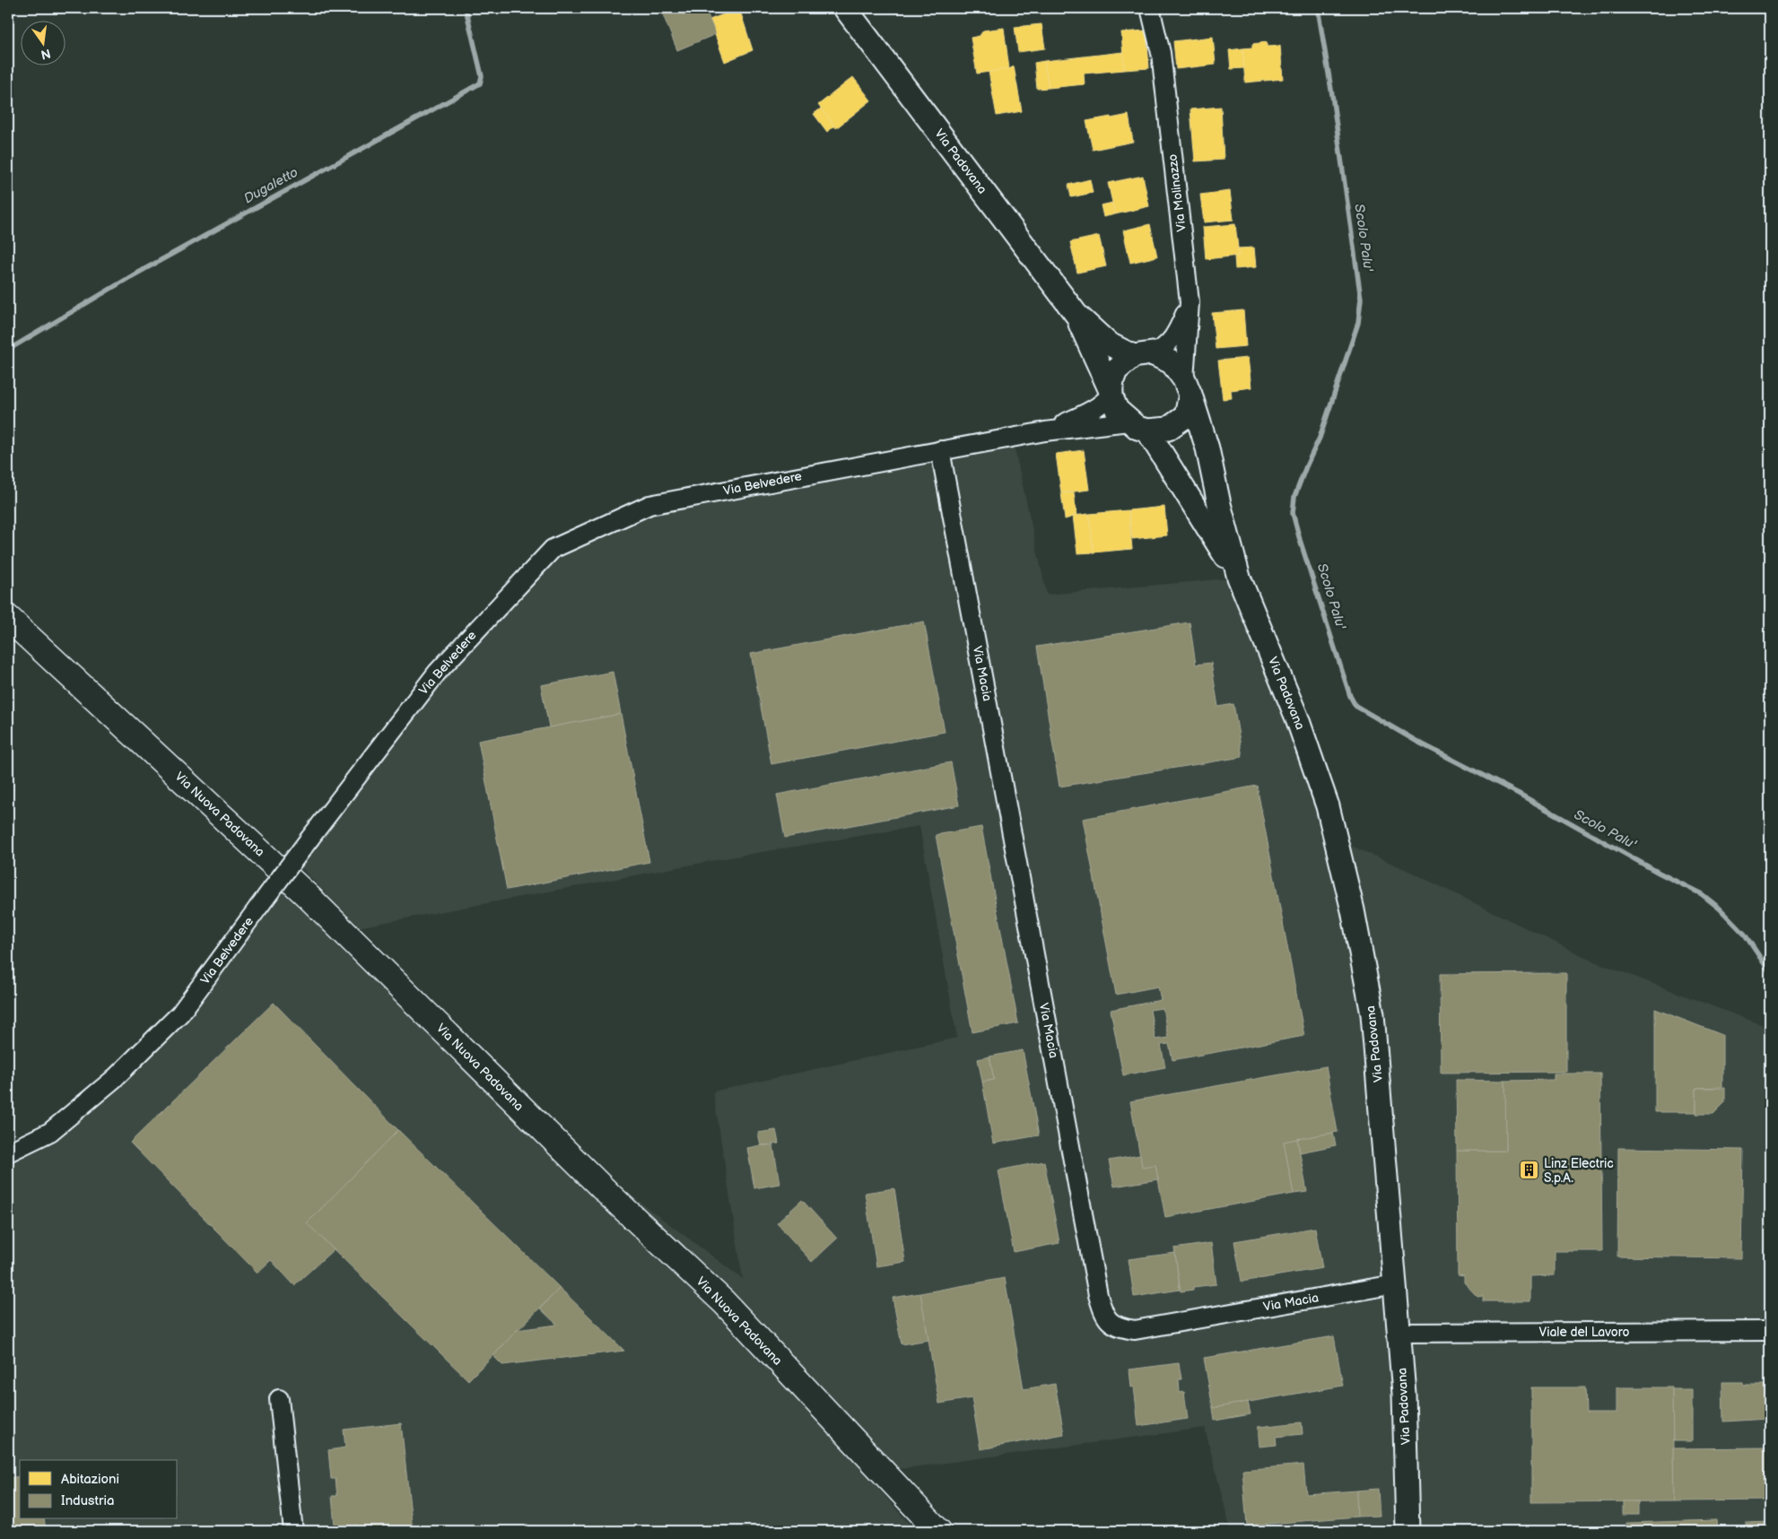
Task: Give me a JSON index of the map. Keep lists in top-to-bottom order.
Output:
{
  "streets": {
    "main road": ["Via Nuova Padovana"],
    "street": [
      "Via Padovana",
      "Via Molinazzo",
      "Via Belvedere",
      "Via Macia",
      "Viale del Lavoro"
    ]
  },
  "crossings": [
    ["Via Padovana", "Via Molinazzo"],
    ["Via Padovana", "Via Belvedere"],
    ["Via Padovana", "Via Macia"],
    ["Via Padovana", "Viale del Lavoro"],
    ["Via Molinazzo", "Via Belvedere"],
    ["Via Belvedere", "Via Macia"]
  ],
  "water": ["Dugaletto", "Scolo Palu'"],
  "places": {
    "building": ["Linz Electric S.p.A."]
  },
  "legend": ["Abitazioni", "Industria"],
  "north": "bottom"
}
